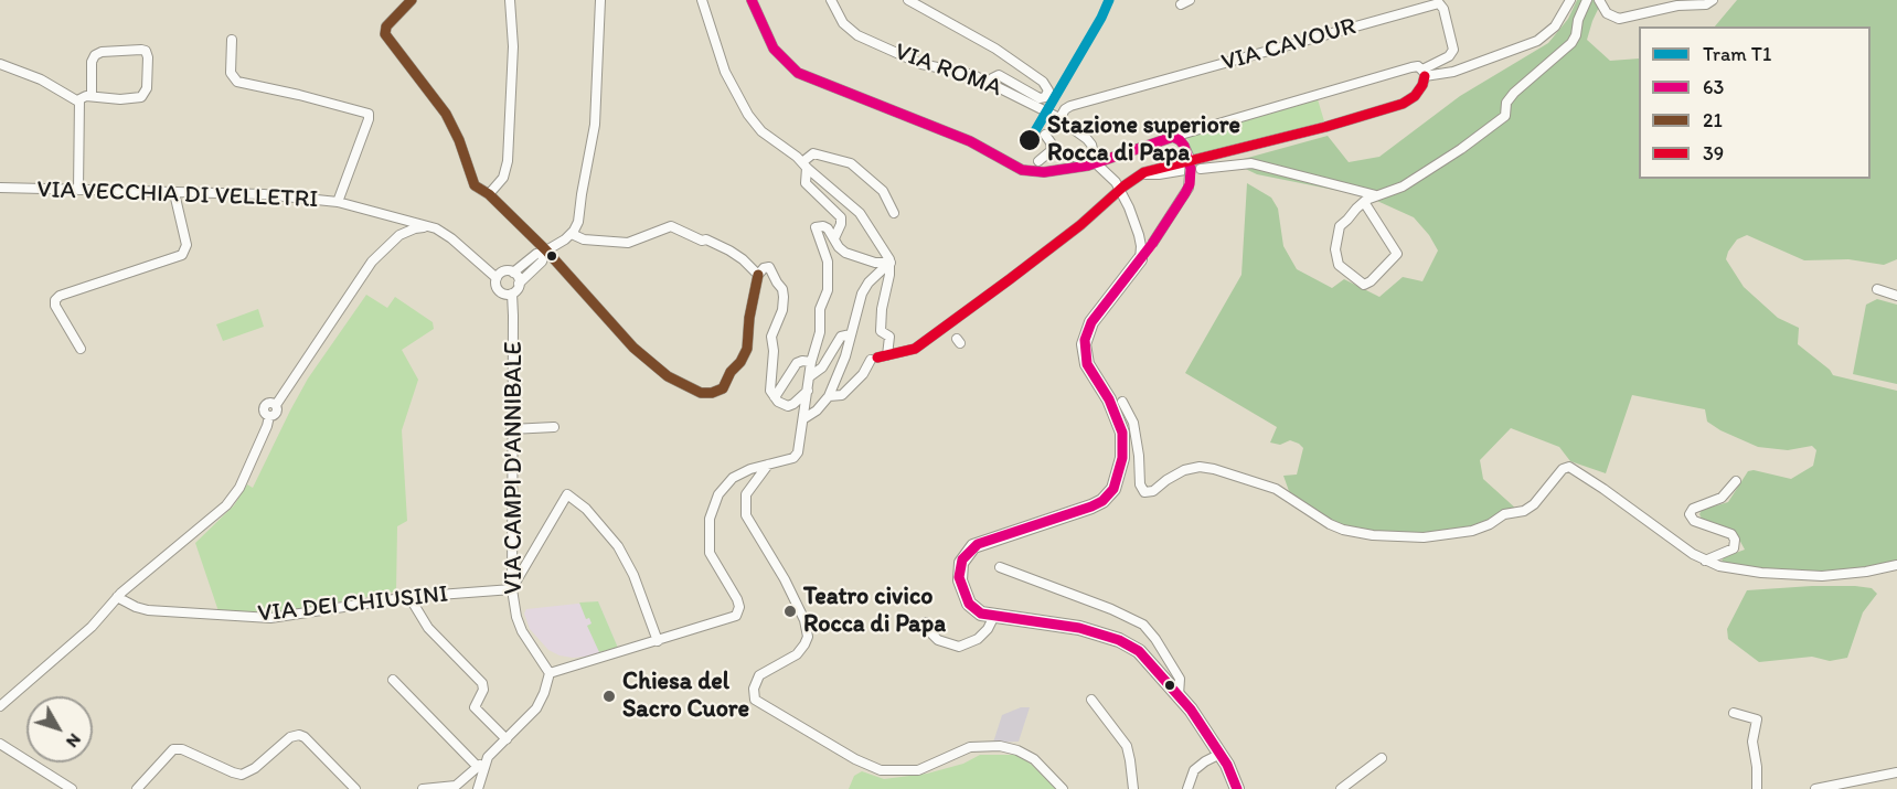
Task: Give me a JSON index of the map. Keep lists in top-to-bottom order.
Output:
{
  "streets": {
    "street": [
      "VIA CAVOUR",
      "VIA ROMA",
      "VIA VECCHIA DI VELLETRI",
      "VIA CAMPI D'ANNIBALE",
      "VIA DEI CHIUSINI"
    ]
  },
  "crossings": [
    ["VIA CAVOUR", "VIA ROMA"],
    ["VIA VECCHIA DI VELLETRI", "VIA CAMPI D'ANNIBALE"],
    ["VIA CAMPI D'ANNIBALE", "VIA DEI CHIUSINI"]
  ],
  "places": ["Stazione superiore Rocca di Papa", "Teatro civico Rocca di Papa", "Chiesa del Sacro Cuore"],
  "lines": [
    "tram line T1",
    "transit line 63",
    "transit line 21",
    "transit line 39"
  ],
  "legend": [
    "Tram T1",
    "63",
    "21",
    "39"
  ],
  "north": "bottom right"
}
